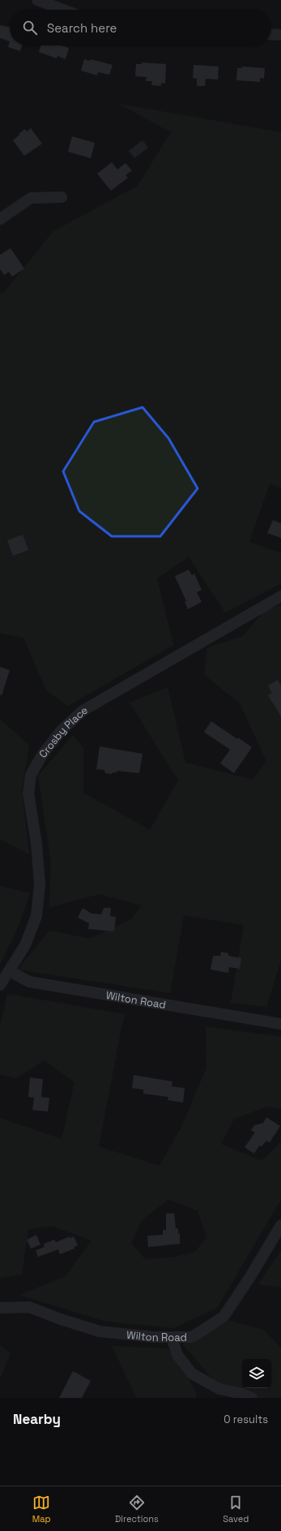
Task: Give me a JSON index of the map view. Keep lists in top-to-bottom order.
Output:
{
  "streets": {
    "street": ["Crosby Place", "Wilton Road"]
  },
  "crossings": [
    ["Crosby Place", "Wilton Road"]
  ],
  "page": {
    "search": "Search here",
    "heading": ["Nearby", "0 results"],
    "nav": ["Map", "Directions", "Saved"]
  }
}
